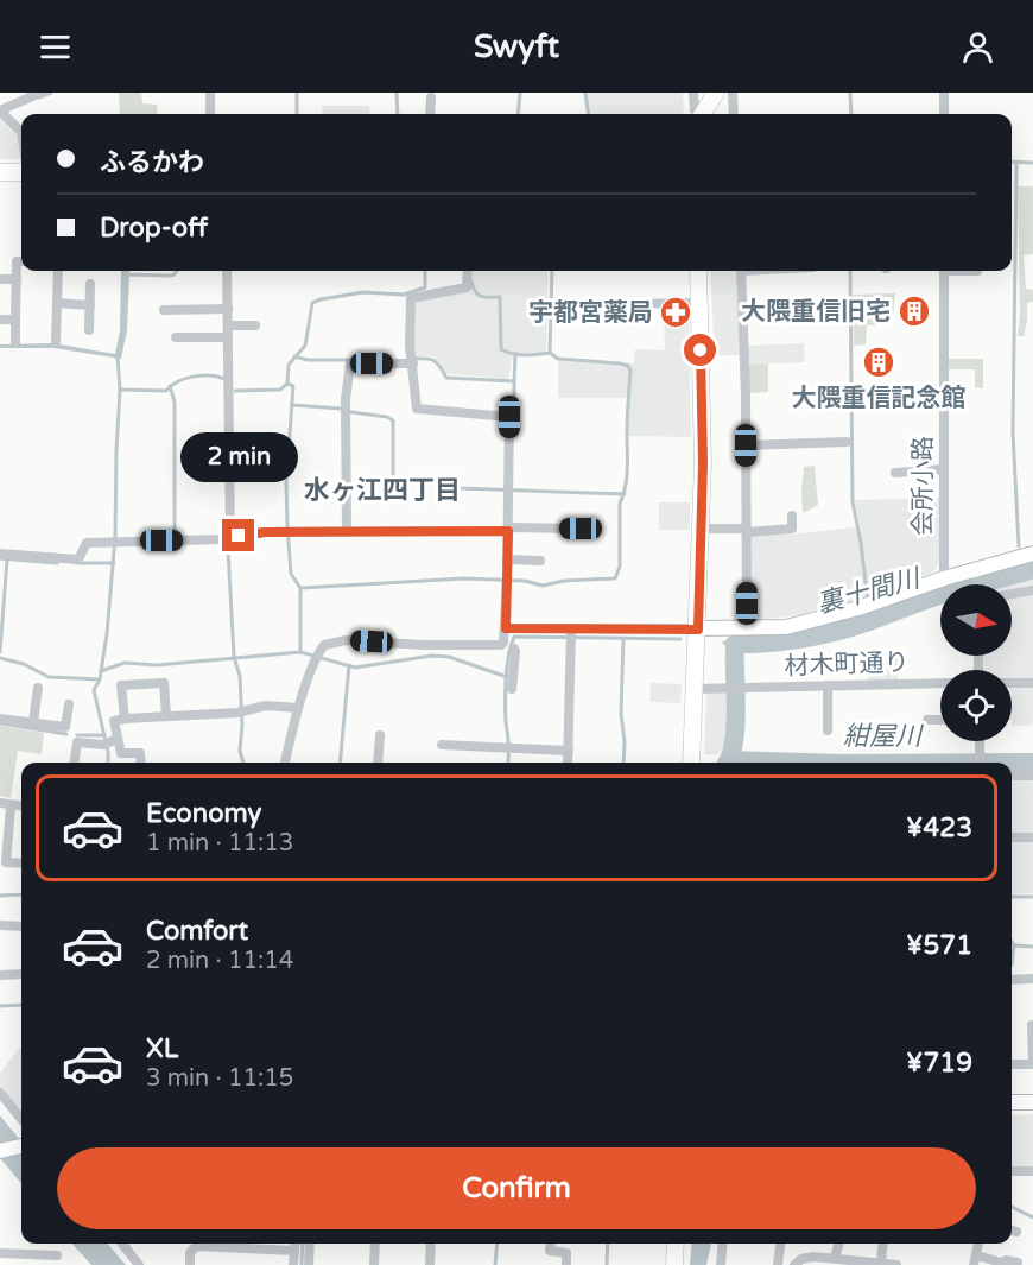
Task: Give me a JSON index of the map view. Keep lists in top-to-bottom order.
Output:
{
  "streets": {
    "street": ["会所小路", "材木町通り"]
  },
  "districts": ["水ヶ江四丁目"],
  "water": ["裏十間川", "紺屋川"],
  "places": {
    "building": ["大隈重信旧宅", "大隈重信記念館"],
    "pharmacy": ["宇都宮薬局"]
  },
  "north": "right",
  "page": {
    "header": "Swyft",
    "banner": ["ふるかわ", "Drop-off"],
    "bubble": "2 min",
    "list": [
      {
        "name": "Economy",
        "note": "1 min · 11:13",
        "value": "¥423"
      },
      {
        "name": "Comfort",
        "note": "2 min · 11:14",
        "value": "¥571"
      },
      {
        "name": "XL",
        "note": "3 min · 11:15",
        "value": "¥719"
      }
    ],
    "buttons": "Confirm"
  }
}
